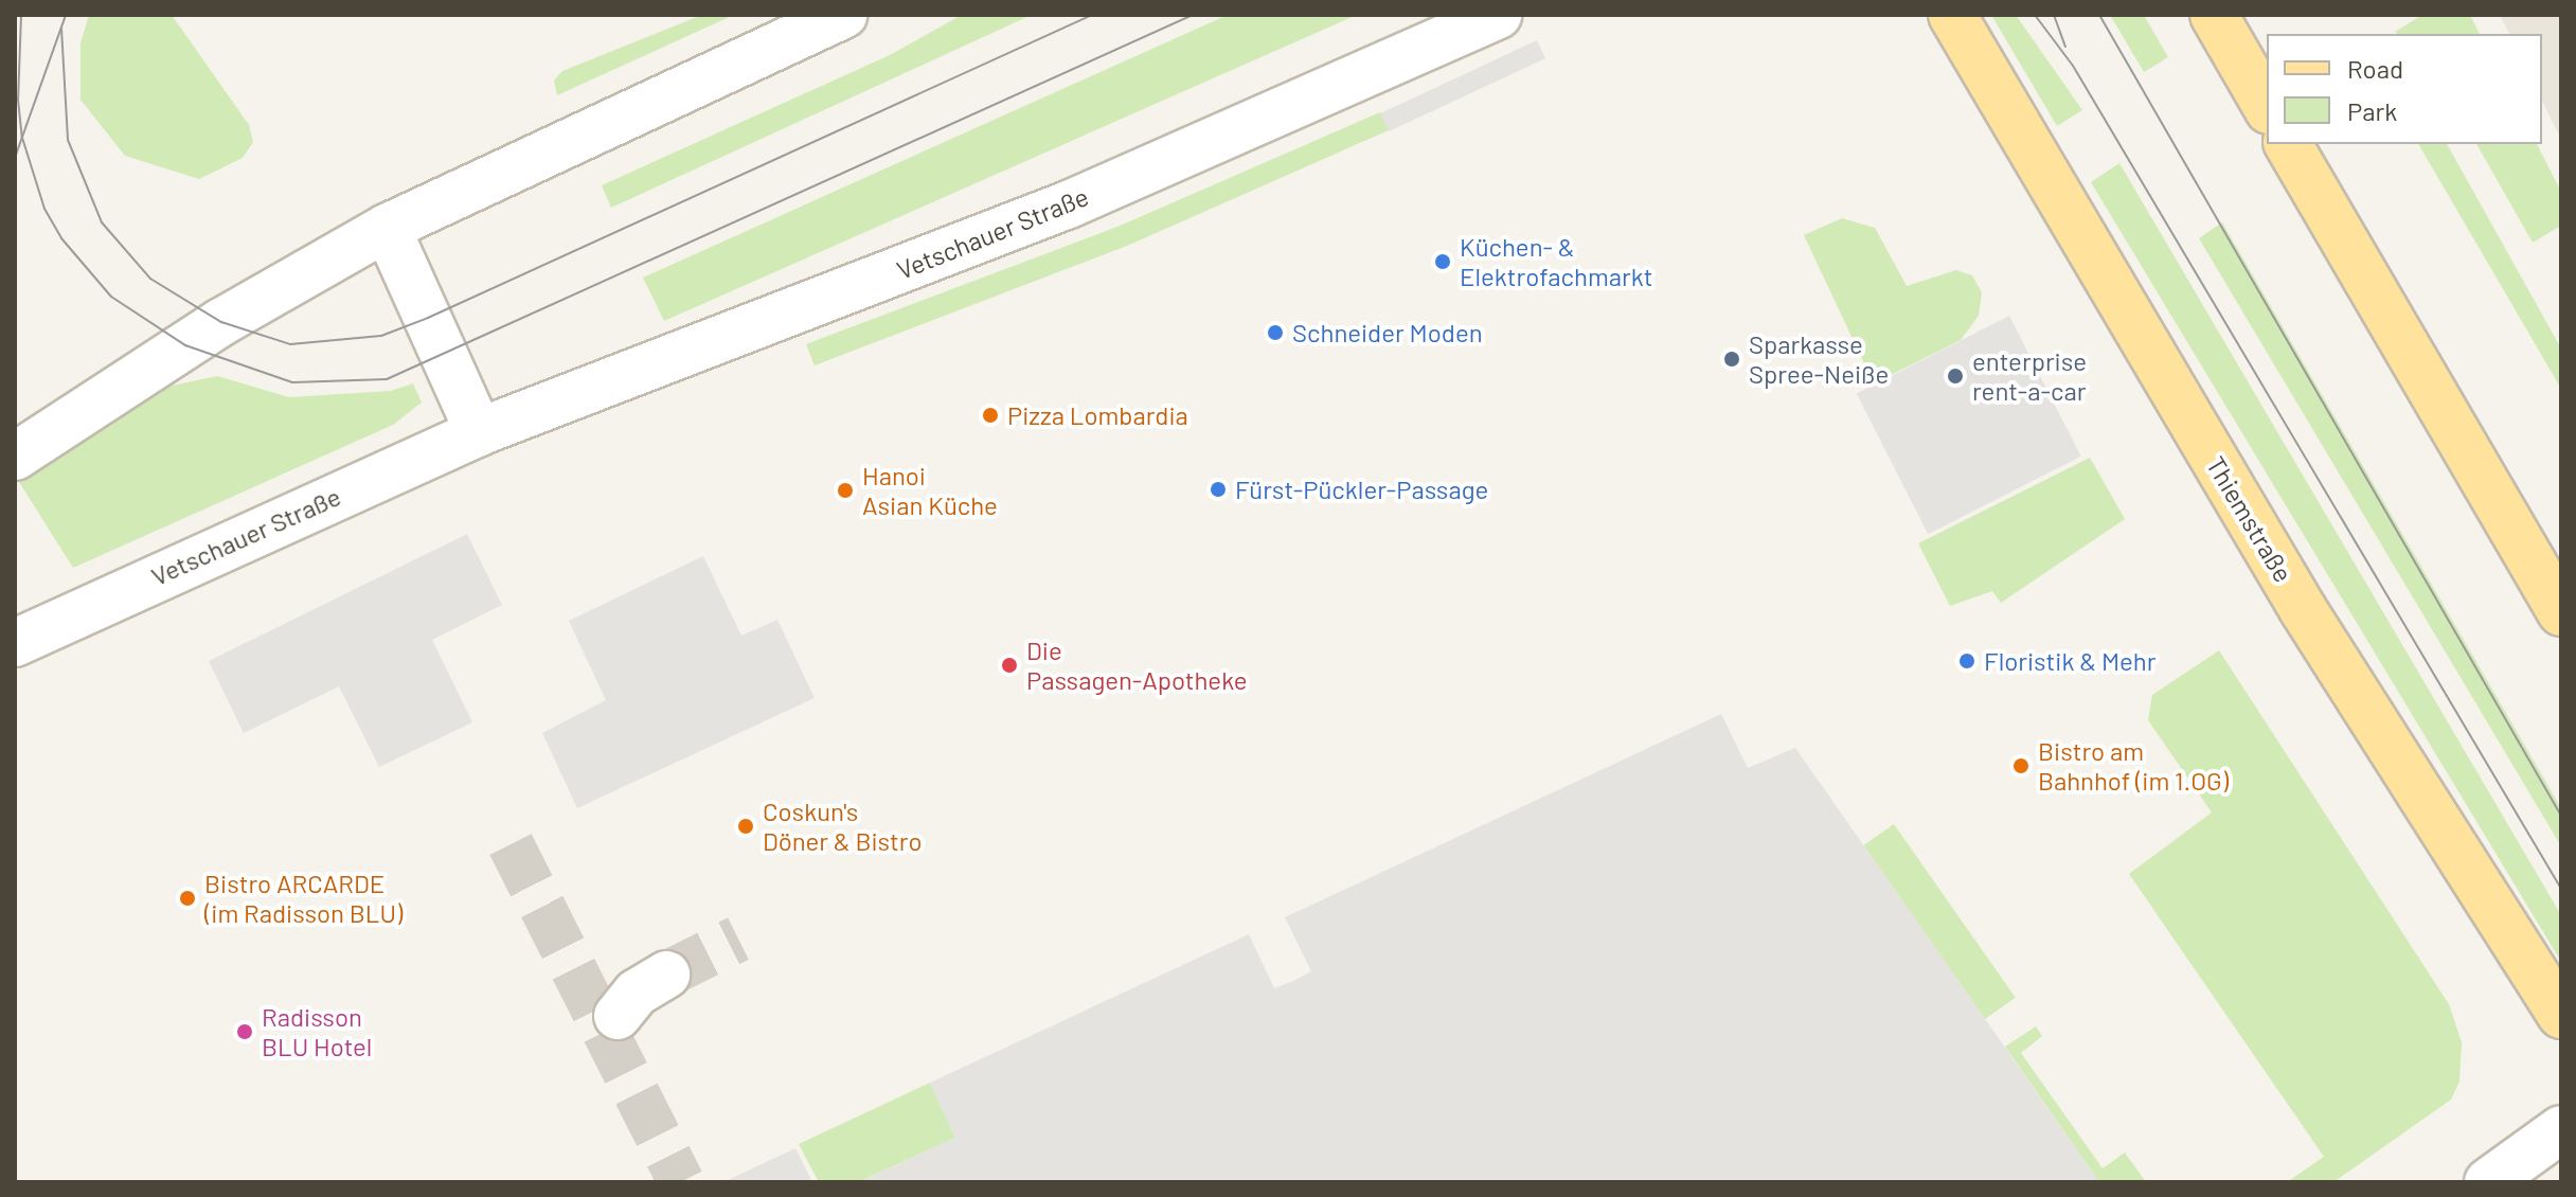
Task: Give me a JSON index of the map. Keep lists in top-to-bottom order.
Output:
{
  "streets": {
    "main road": ["Thiemstraße"],
    "street": ["Vetschauer Straße"]
  },
  "places": [
    "Küchen- & Elektrofachmarkt",
    "Schneider Moden",
    "Sparkasse Spree-Neiße",
    "enterprise rent-a-car",
    "Pizza Lombardia",
    "Fürst-Pückler-Passage",
    "Hanoi Asian Küche",
    "Floristik & Mehr",
    "Die Passagen-Apotheke",
    "Bistro am Bahnhof (im 1.OG)",
    "Coskun's Döner & Bistro",
    "Bistro ARCARDE (im Radisson BLU)",
    "Radisson BLU Hotel"
  ],
  "legend": ["Road", "Park"]
}
